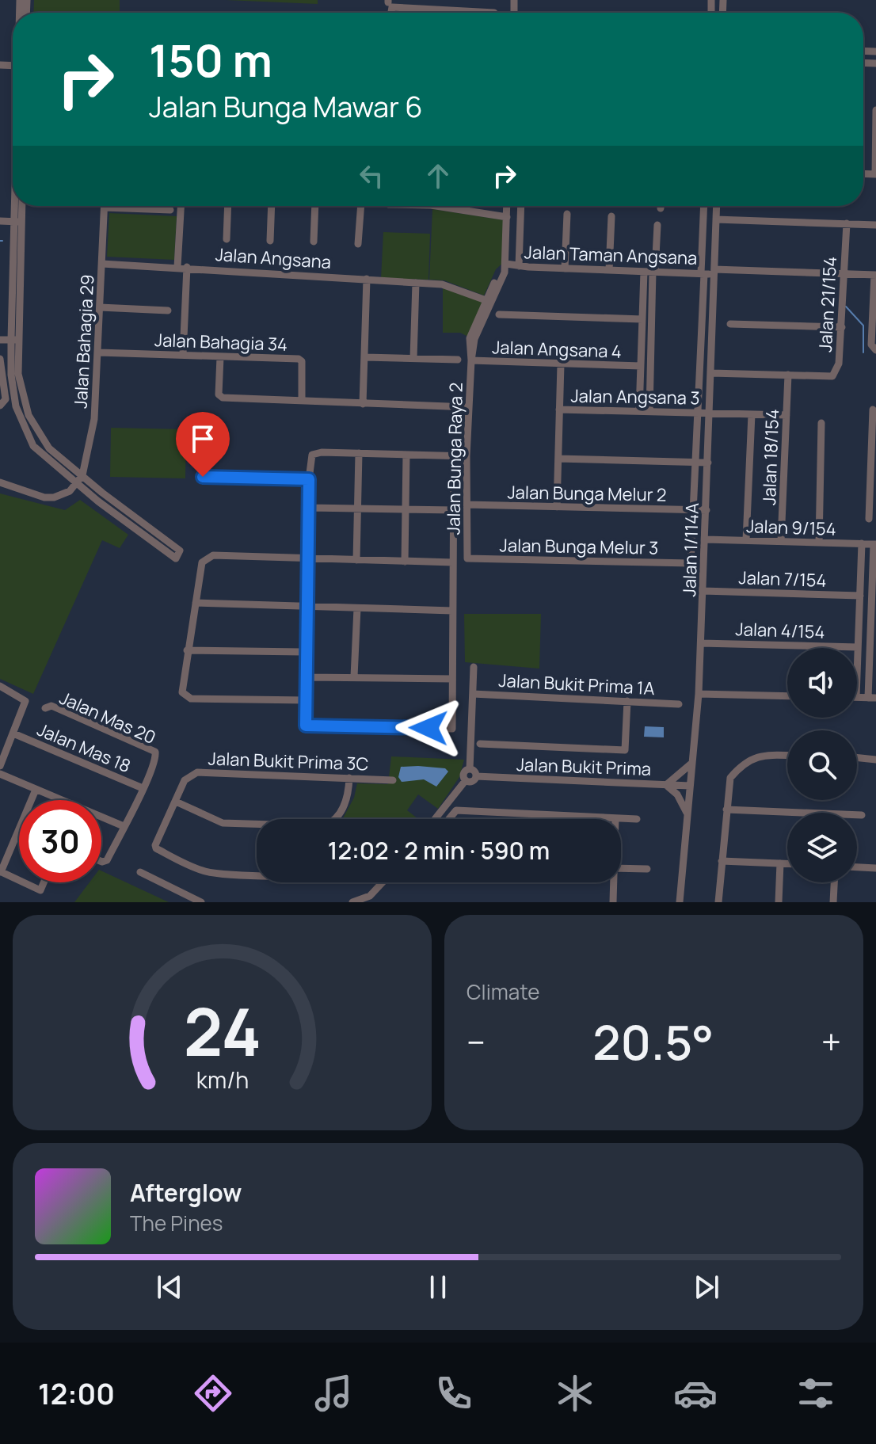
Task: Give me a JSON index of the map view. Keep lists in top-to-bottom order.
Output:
{
  "streets": {
    "street": [
      "Jalan Taman Angsana",
      "Jalan Angsana",
      "Jalan 21/154",
      "Jalan Bahagia 29",
      "Jalan Bahagia 34",
      "Jalan Angsana 4",
      "Jalan Angsana 3",
      "Jalan 18/154",
      "Jalan Bunga Raya 2",
      "Jalan Bunga Melur 2",
      "Jalan 9/154",
      "Jalan Bunga Melur 3",
      "Jalan 1/114A",
      "Jalan 7/154",
      "Jalan 4/154",
      "Jalan Bukit Prima 1A",
      "Jalan Mas 20",
      "Jalan Mas 18",
      "Jalan Bukit Prima 3C",
      "Jalan Bukit Prima"
    ]
  },
  "crossings": [
    ["Jalan Taman Angsana", "Jalan 21/154"],
    ["Jalan Taman Angsana", "Jalan Bunga Raya 2"],
    ["Jalan Taman Angsana", "Jalan Bunga Melur 3"],
    ["Jalan Taman Angsana", "Jalan 1/114A"],
    ["Jalan Angsana", "Jalan Bahagia 29"],
    ["Jalan Angsana", "Jalan Bunga Raya 2"],
    ["Jalan 21/154", "Jalan 18/154"],
    ["Jalan 21/154", "Jalan 1/114A"],
    ["Jalan Bahagia 29", "Jalan Bahagia 34"],
    ["Jalan Angsana 4", "Jalan Bunga Raya 2"],
    ["Jalan Angsana 3", "Jalan 18/154"],
    ["Jalan Angsana 3", "Jalan Bunga Melur 3"],
    ["Jalan Angsana 3", "Jalan 1/114A"],
    ["Jalan 18/154", "Jalan 9/154"],
    ["Jalan Bunga Raya 2", "Jalan Bunga Melur 2"],
    ["Jalan Bunga Raya 2", "Jalan Bunga Melur 3"],
    ["Jalan Bunga Melur 2", "Jalan Bunga Melur 3"],
    ["Jalan Bunga Melur 2", "Jalan 1/114A"],
    ["Jalan 9/154", "Jalan 1/114A"],
    ["Jalan 1/114A", "Jalan 7/154"],
    ["Jalan 1/114A", "Jalan 4/154"],
    ["Jalan 1/114A", "Jalan Bukit Prima"],
    ["Jalan Mas 20", "Jalan Mas 18"]
  ],
  "page": {
    "turn": ["150 m", "Jalan Bunga Mawar 6"],
    "limit": "30",
    "trip": "12:02 · 2 min · 590 m",
    "tile": "Climate",
    "heat": ["−", "20.5°", "+"],
    "song": ["Afterglow", "The Pines"],
    "tabs": "12:00",
    "gauge": ["24", "km/h"]
  }
}
